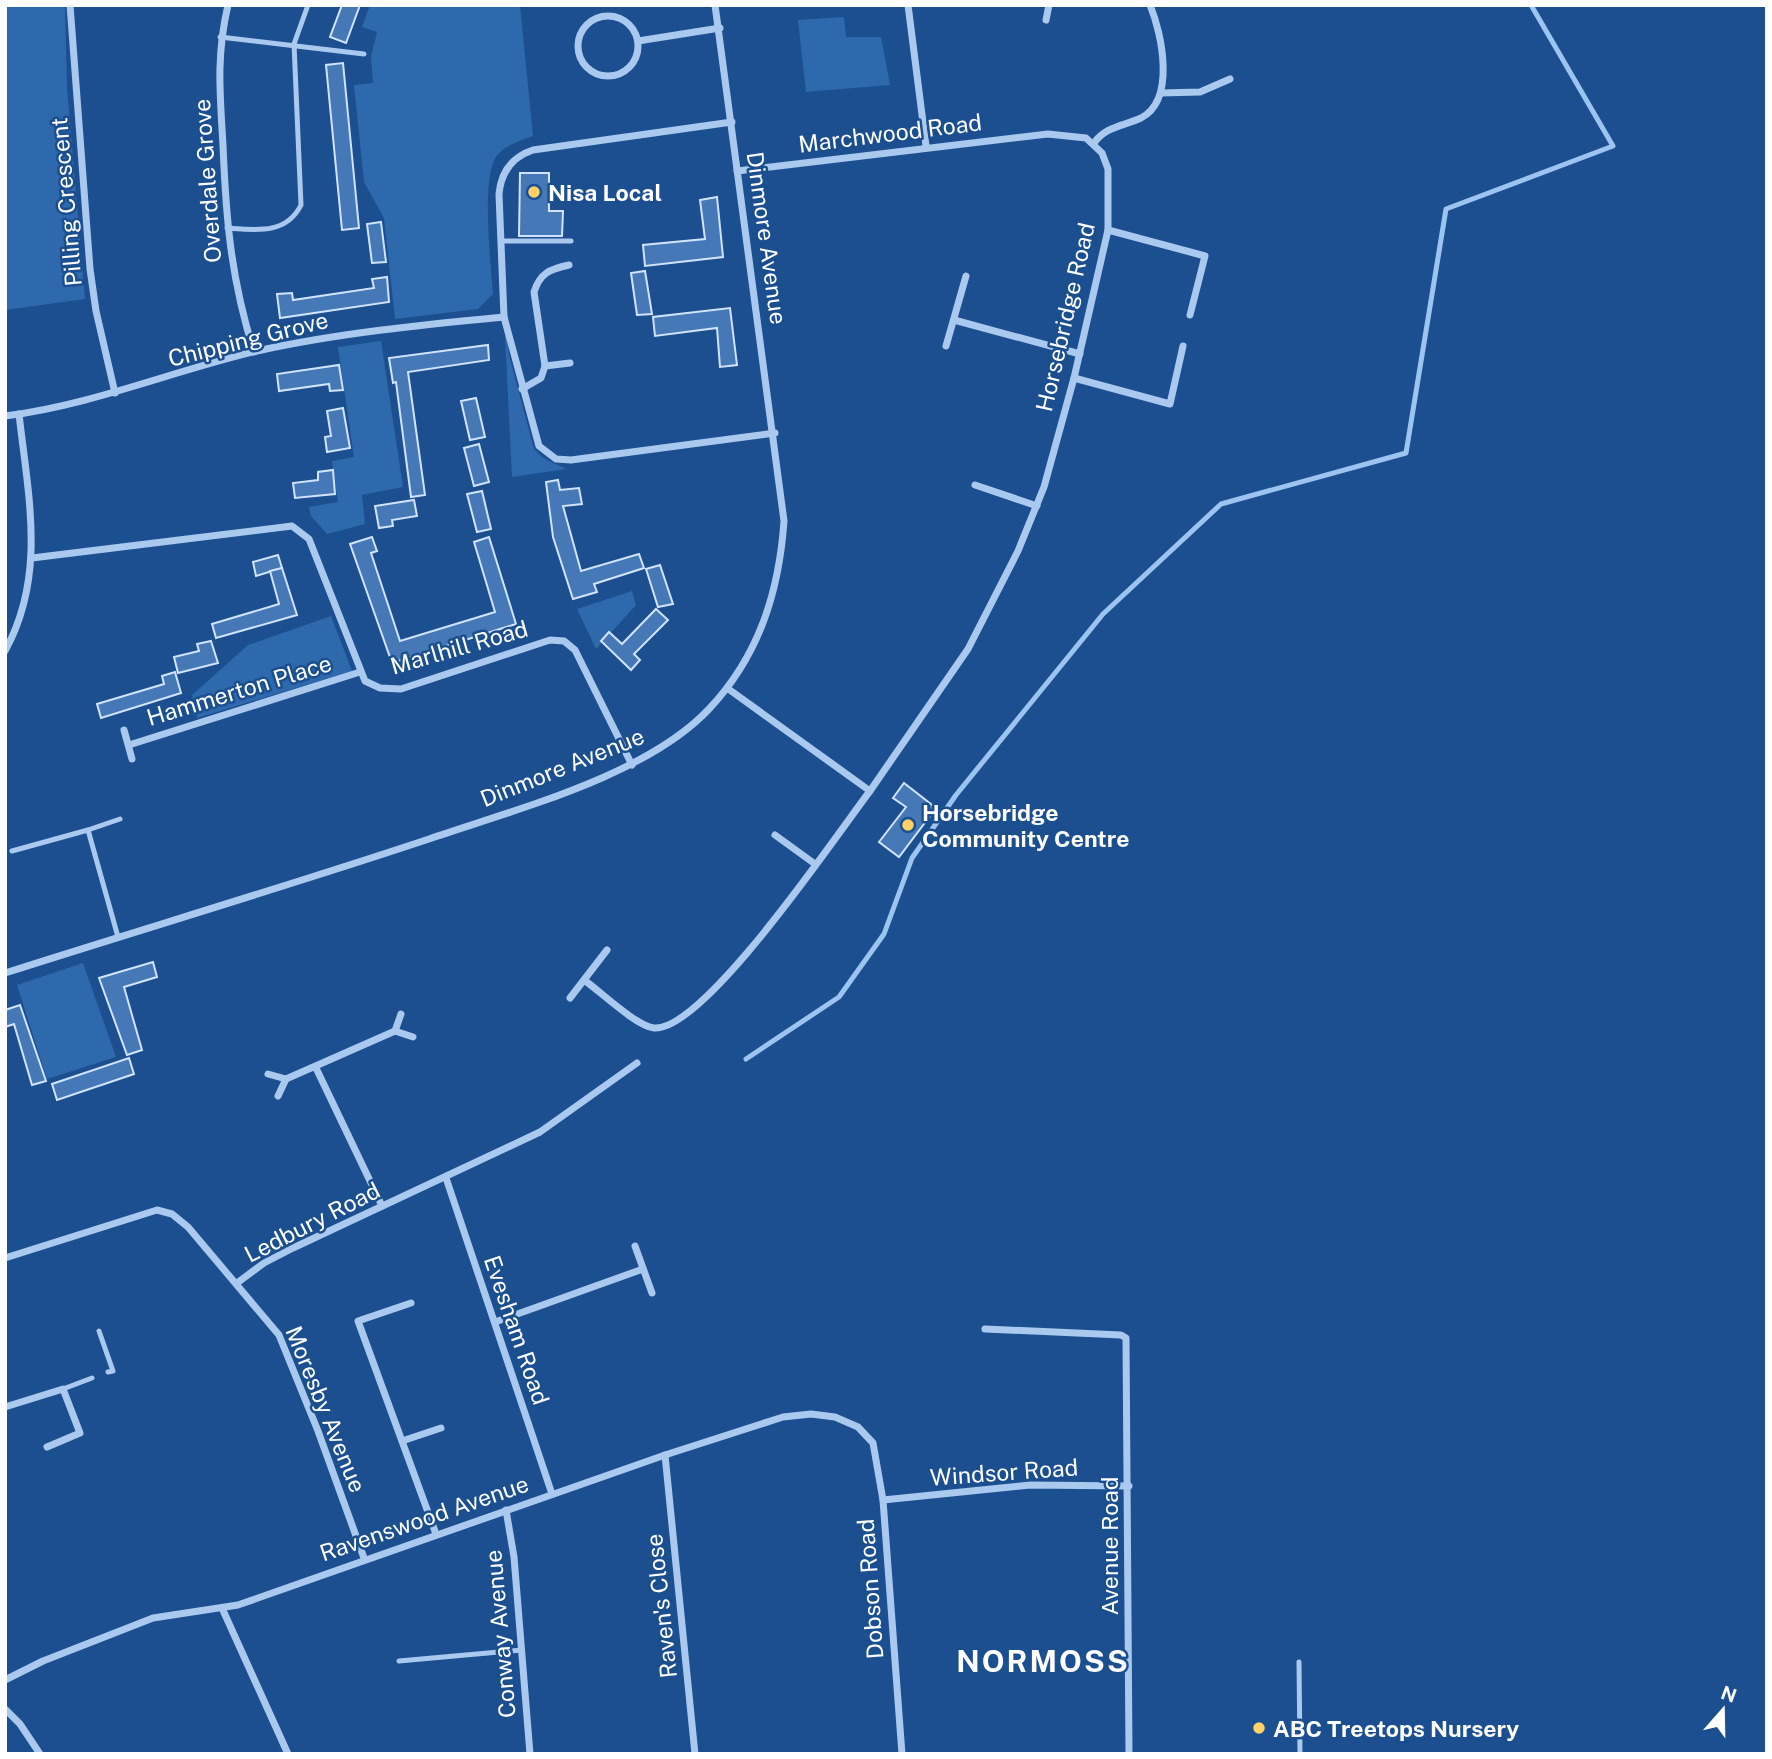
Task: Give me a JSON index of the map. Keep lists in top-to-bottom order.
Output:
{
  "streets": {
    "street": [
      "Marchwood Road",
      "Overdale Grove",
      "Pilling Crescent",
      "Dinmore Avenue",
      "Horsebridge Road",
      "Chipping Grove",
      "Marlhill Road",
      "Hammerton Place",
      "Ledbury Road",
      "Evesham Road",
      "Moresby Avenue",
      "Windsor Road",
      "Ravenswood Avenue",
      "Avenue Road",
      "Dobson Road",
      "Raven's Close",
      "Conway Avenue"
    ]
  },
  "crossings": [
    ["Marchwood Road", "Dinmore Avenue"],
    ["Marchwood Road", "Horsebridge Road"],
    ["Overdale Grove", "Chipping Grove"],
    ["Pilling Crescent", "Chipping Grove"],
    ["Dinmore Avenue", "Marlhill Road"],
    ["Marlhill Road", "Hammerton Place"],
    ["Ledbury Road", "Evesham Road"],
    ["Ledbury Road", "Moresby Avenue"],
    ["Evesham Road", "Ravenswood Avenue"],
    ["Moresby Avenue", "Ravenswood Avenue"],
    ["Windsor Road", "Avenue Road"],
    ["Windsor Road", "Dobson Road"],
    ["Ravenswood Avenue", "Dobson Road"],
    ["Ravenswood Avenue", "Raven's Close"],
    ["Ravenswood Avenue", "Conway Avenue"]
  ],
  "districts": ["NORMOSS"],
  "places": ["Nisa Local", "Horsebridge Community Centre", "ABC Treetops Nursery"],
  "north": "top"
}
